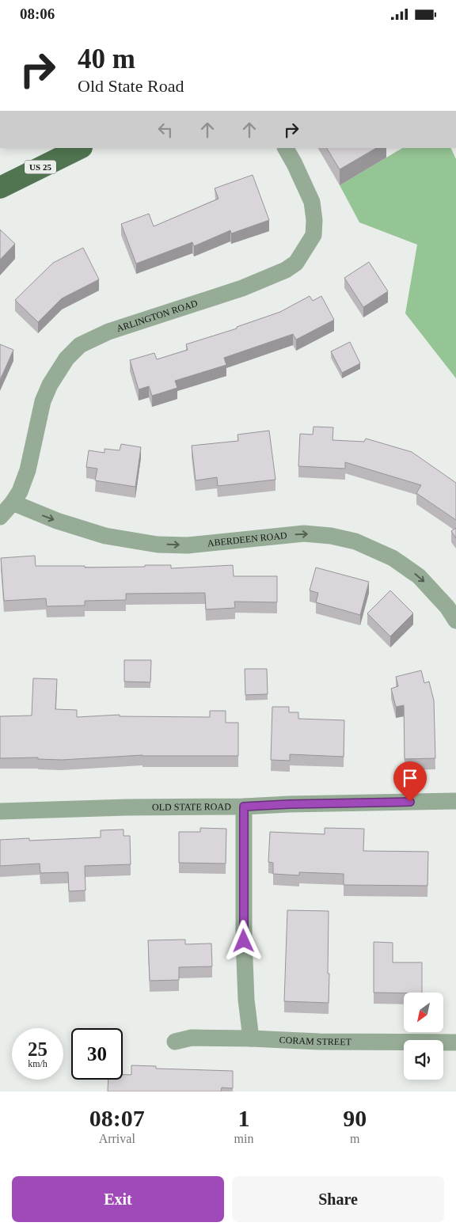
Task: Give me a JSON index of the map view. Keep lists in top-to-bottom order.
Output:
{
  "streets": {
    "main road": ["US 25"],
    "street": [
      "ARLINGTON ROAD",
      "ABERDEEN ROAD",
      "OLD STATE ROAD",
      "CORAM STREET"
    ]
  },
  "crossings": [
    ["ARLINGTON ROAD", "ABERDEEN ROAD"]
  ],
  "one_way": ["ABERDEEN ROAD"],
  "north": "bottom left",
  "page": {
    "status": "08:06",
    "turn": ["40 m", "Old State Road"],
    "speed": "25 km/h",
    "limit": "30",
    "eta": [
      "08:07",
      "Arrival",
      "1",
      "min",
      "90",
      "m"
    ],
    "buttons": ["Exit", "Share"]
  }
}
